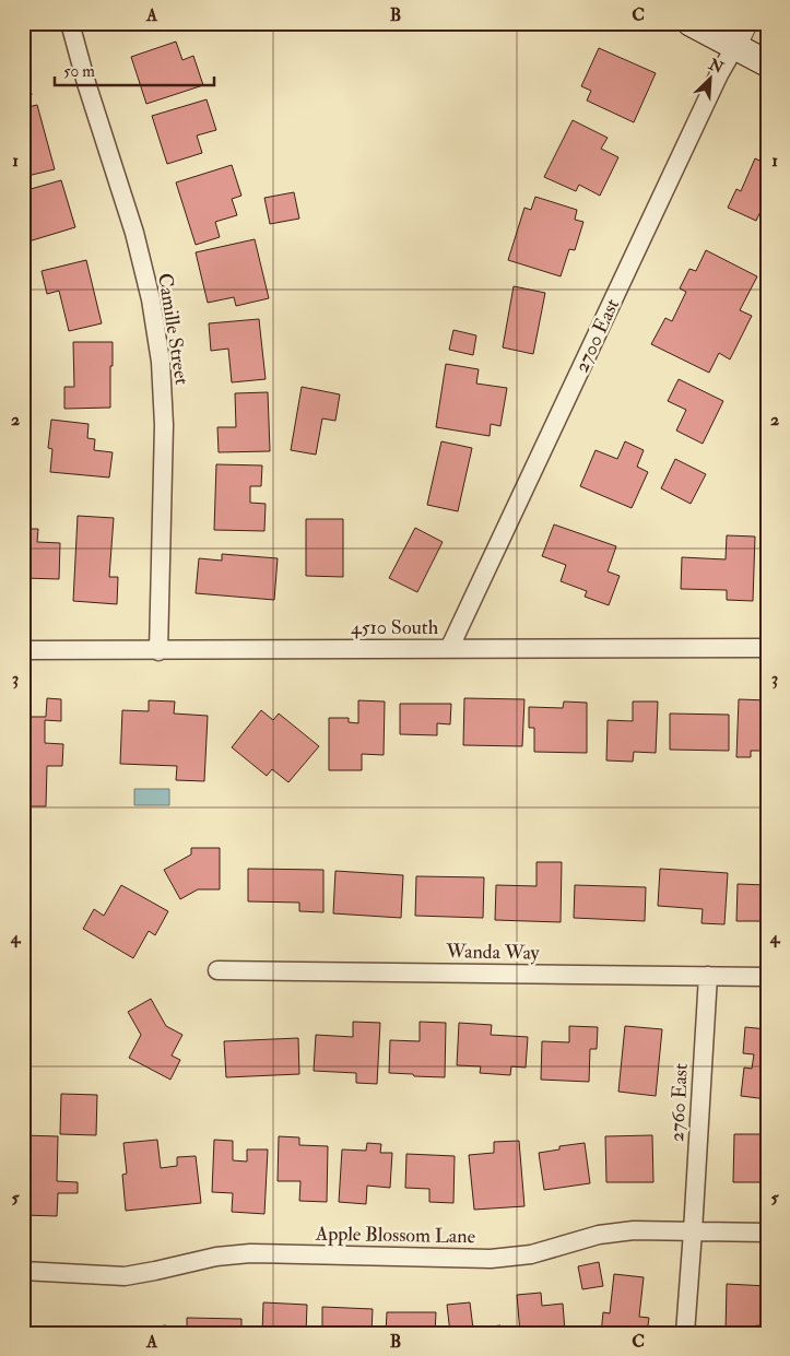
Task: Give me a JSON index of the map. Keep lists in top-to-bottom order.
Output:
{
  "streets": {
    "street": [
      "Camille Street",
      "2700 East",
      "4510 South",
      "Wanda Way",
      "2760 East",
      "Apple Blossom Lane"
    ]
  },
  "crossings": [
    ["Camille Street", "4510 South"],
    ["2700 East", "4510 South"],
    ["Wanda Way", "2760 East"],
    ["2760 East", "Apple Blossom Lane"]
  ],
  "scale_bar": "50 m",
  "north": "top right",
  "grid": {
    "columns": ["A", "B", "C"],
    "rows": [
      "1",
      "2",
      "3",
      "4",
      "5"
    ]
  }
}
